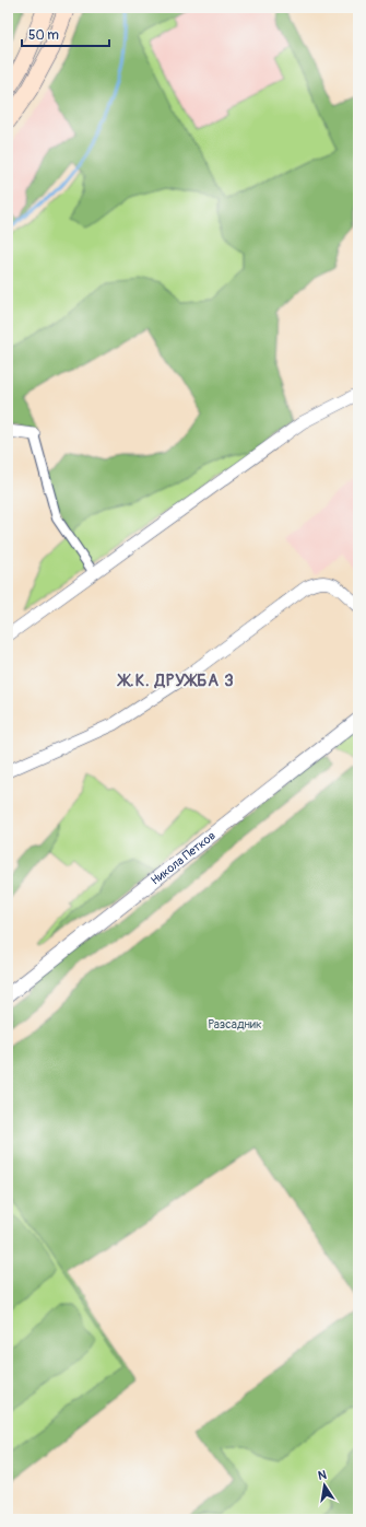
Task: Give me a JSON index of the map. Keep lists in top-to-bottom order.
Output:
{
  "streets": {
    "street": ["Никола Петков"]
  },
  "districts": ["Ж.К. ДРУЖБА 3"],
  "parks": ["Разсадник"],
  "scale_bar": "50 m",
  "north": "top"
}
